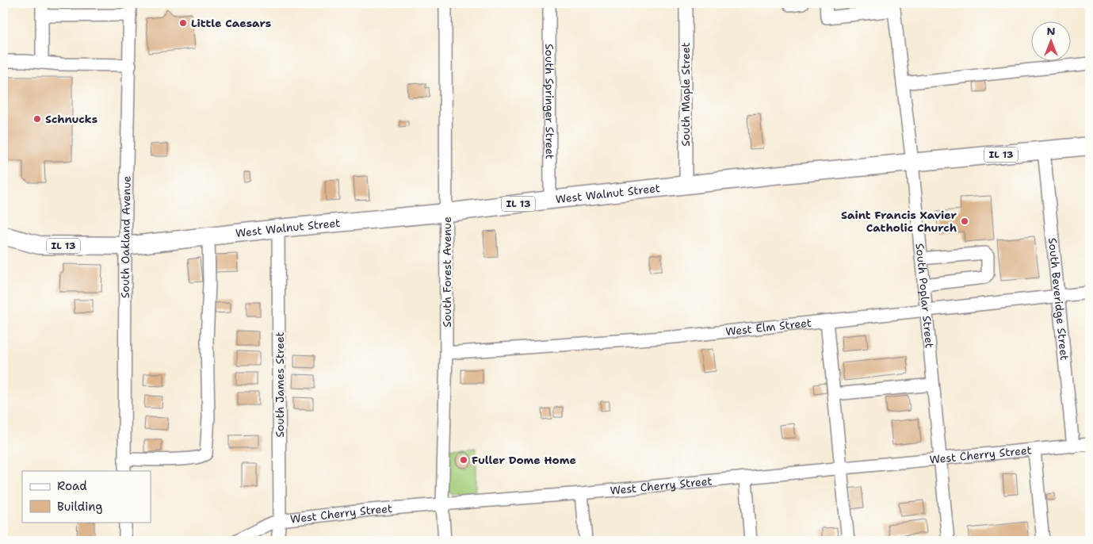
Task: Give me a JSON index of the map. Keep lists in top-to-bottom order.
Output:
{
  "streets": {
    "highway": ["IL 13", "West Walnut Street"],
    "street": [
      "South Maple Street",
      "South Springer Street",
      "South Oakland Avenue",
      "South Forest Avenue",
      "South Poplar Street",
      "South Beveridge Street",
      "West Elm Street",
      "South James Street",
      "West Cherry Street"
    ]
  },
  "crossings": [
    ["South Maple Street", "West Walnut Street"],
    ["South Springer Street", "West Walnut Street"],
    ["IL 13", "West Walnut Street"],
    ["IL 13", "South Oakland Avenue"],
    ["West Walnut Street", "South Oakland Avenue"],
    ["West Walnut Street", "South Forest Avenue"],
    ["West Walnut Street", "South Poplar Street"],
    ["West Walnut Street", "South Beveridge Street"],
    ["West Walnut Street", "South James Street"],
    ["South Forest Avenue", "West Elm Street"],
    ["South Forest Avenue", "West Cherry Street"],
    ["South Poplar Street", "West Elm Street"],
    ["South Poplar Street", "West Cherry Street"],
    ["South Beveridge Street", "West Elm Street"],
    ["South Beveridge Street", "West Cherry Street"],
    ["South James Street", "West Cherry Street"]
  ],
  "places": [
    "Little Caesars",
    "Schnucks",
    "Saint Francis Xavier Catholic Church",
    "Fuller Dome Home"
  ],
  "legend": ["Road", "Building"],
  "north": "top"
}
